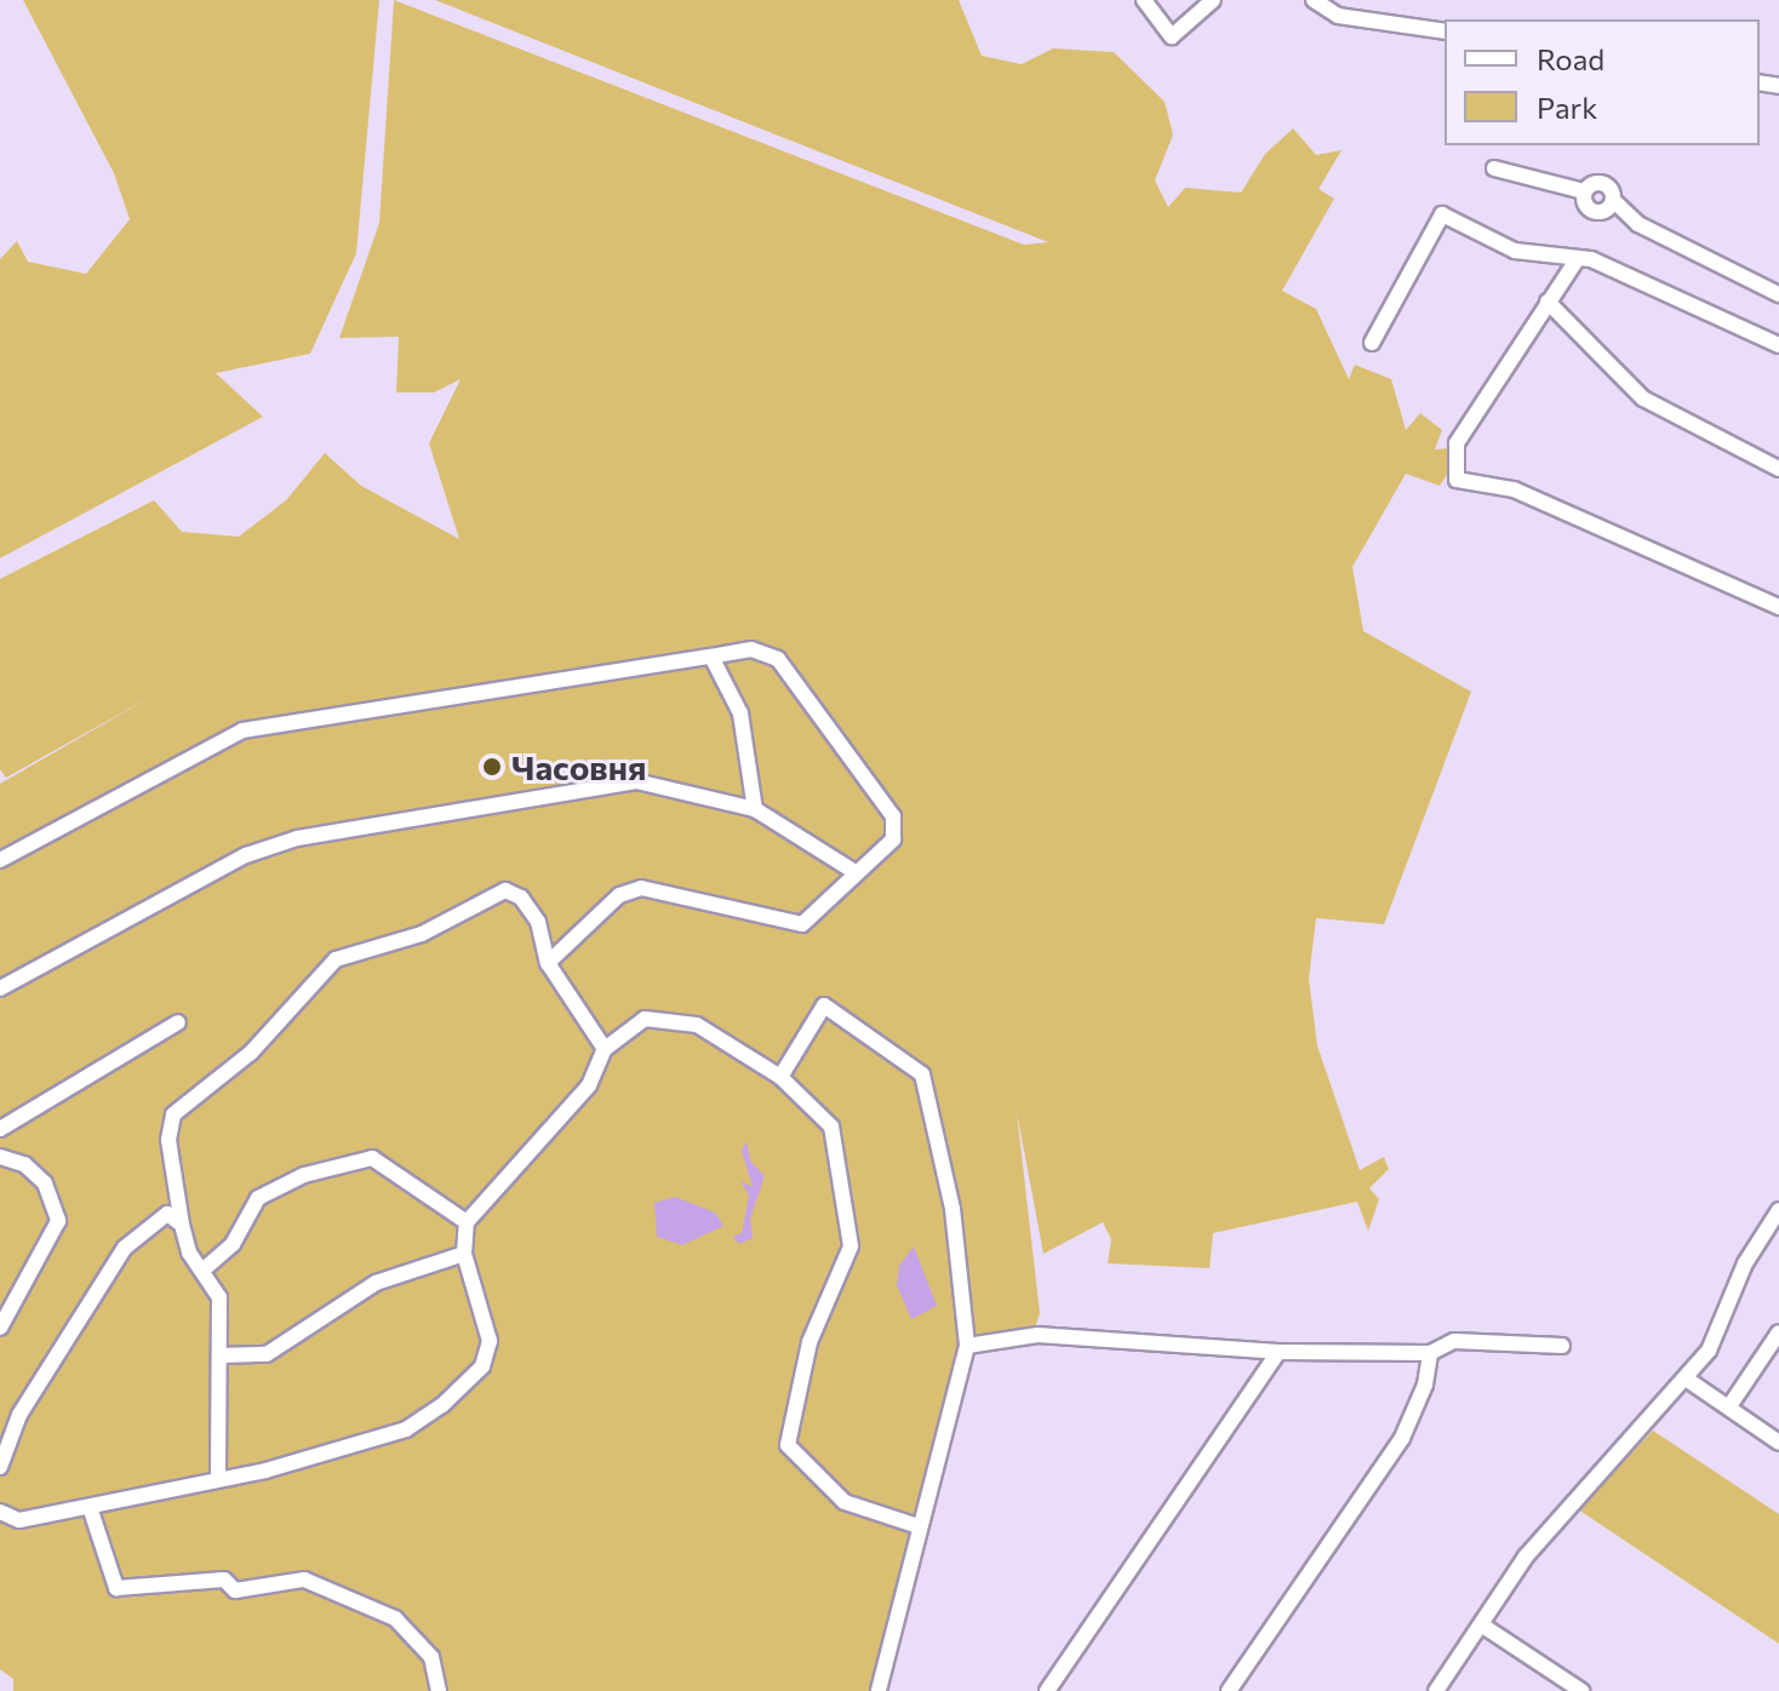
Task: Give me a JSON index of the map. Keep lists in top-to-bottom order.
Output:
{
  "places": ["Часовня"],
  "legend": ["Road", "Park"]
}
